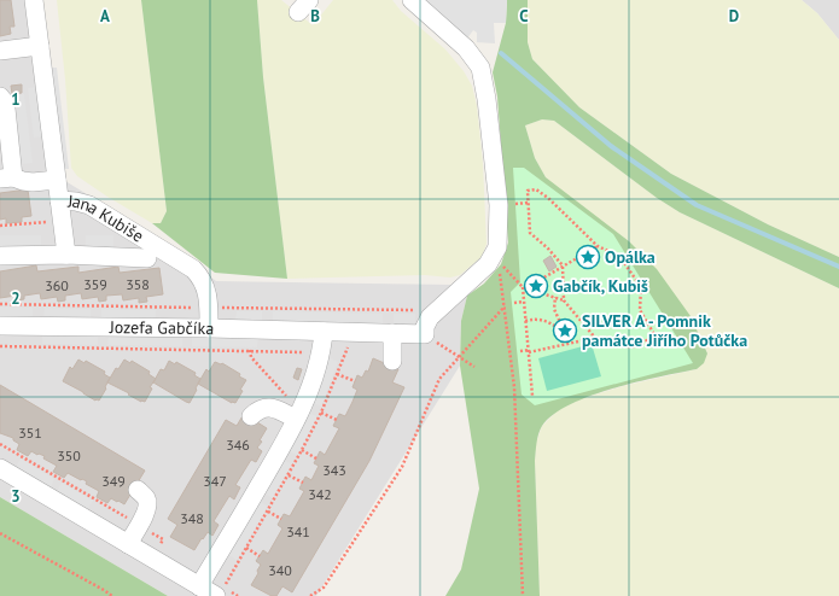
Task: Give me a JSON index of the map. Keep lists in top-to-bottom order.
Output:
{
  "streets": {
    "street": ["Jana Kubiše", "Jozefa Gabčíka"]
  },
  "crossings": [
    ["Jana Kubiše", "Jozefa Gabčíka"]
  ],
  "places": {
    "place": ["Opálka", "Gabčík, Kubiš", "SILVER A - Pomnik památce Jiřího Potůčka"]
  },
  "house_numbers": [
    "359",
    "358",
    "360",
    "351",
    "346",
    "350",
    "343",
    "349",
    "347",
    "342",
    "348",
    "341",
    "340"
  ],
  "grid": {
    "columns": [
      "A",
      "B",
      "C",
      "D"
    ],
    "rows": ["1", "2", "3"]
  }
}
